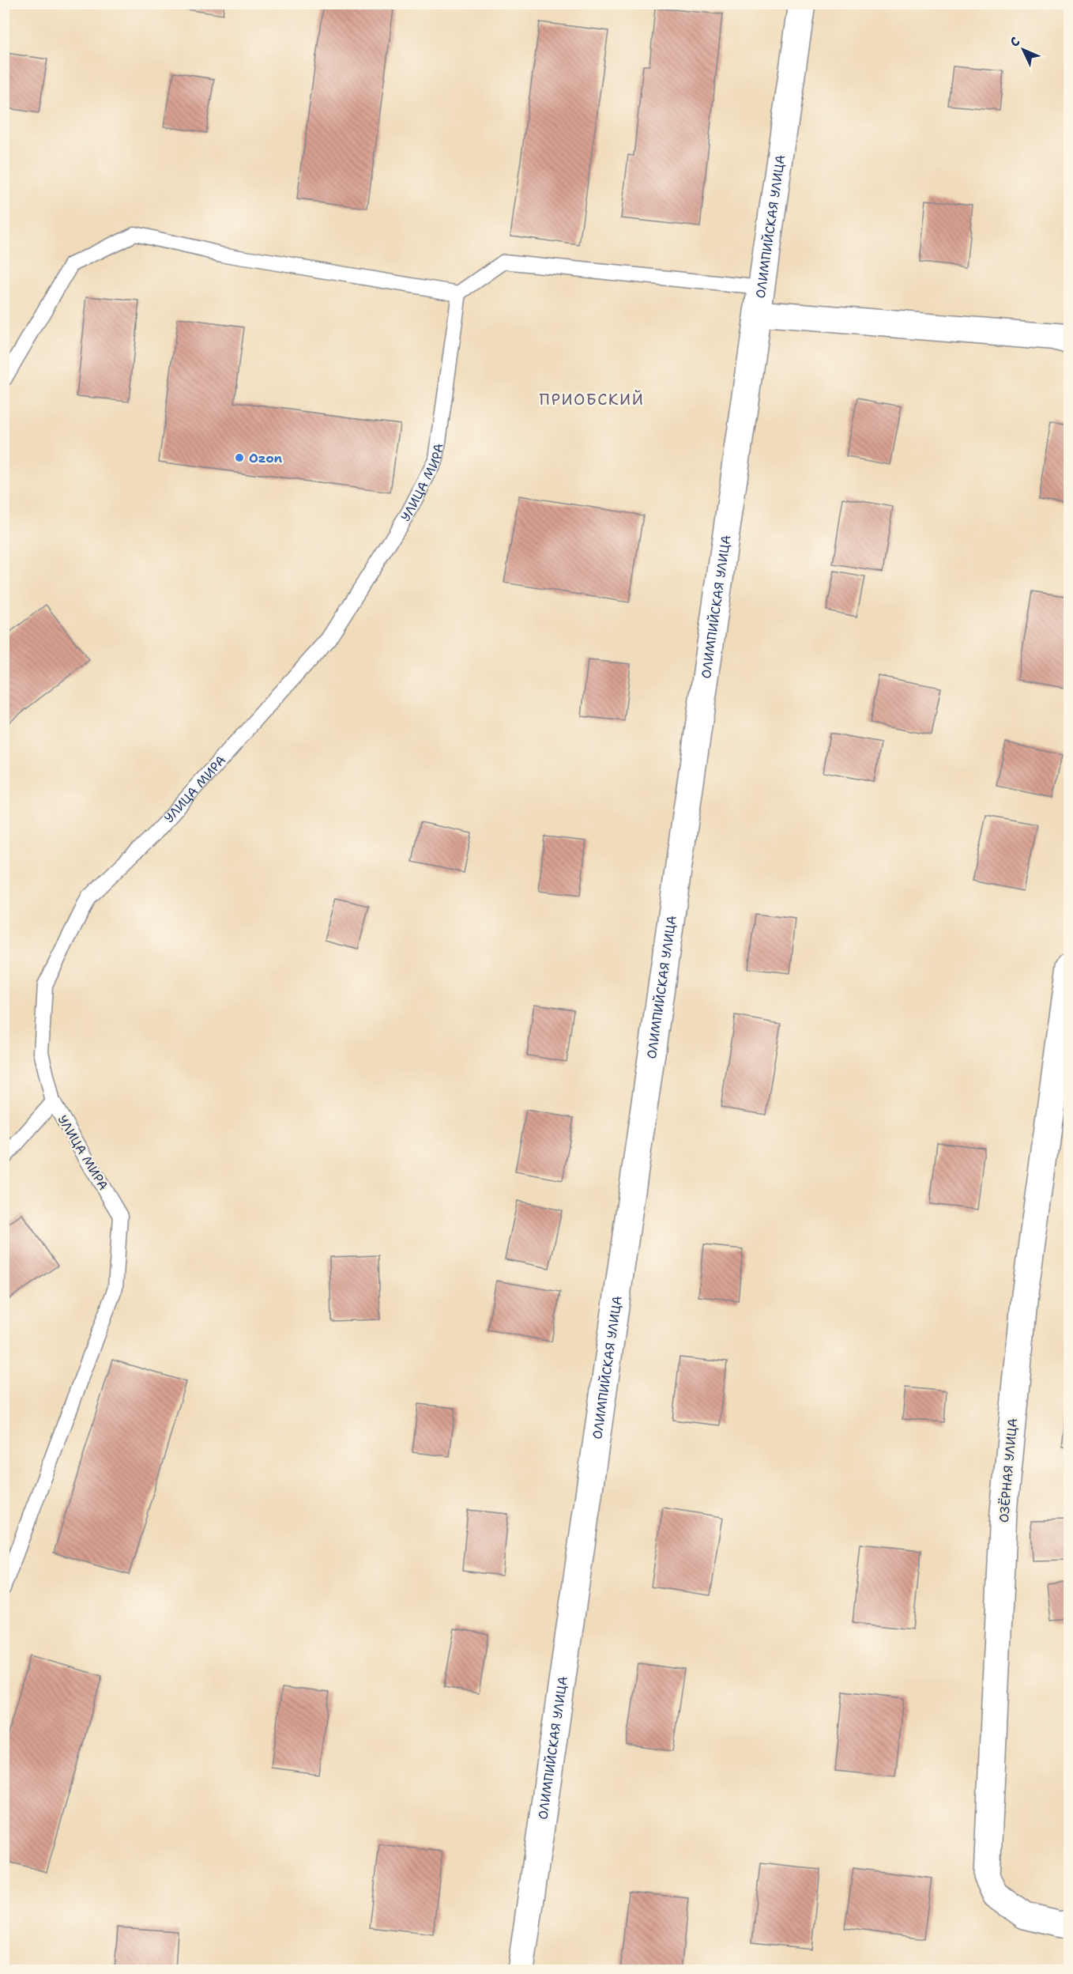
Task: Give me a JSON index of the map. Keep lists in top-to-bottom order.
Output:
{
  "streets": {
    "street": ["ОЛИМПИЙСКАЯ УЛИЦА", "ОЗЁРНАЯ УЛИЦА"],
    "lane": ["УЛИЦА МИРА"]
  },
  "districts": ["ПРИОБСКИЙ"],
  "places": ["Ozon"],
  "north": "top left"
}
